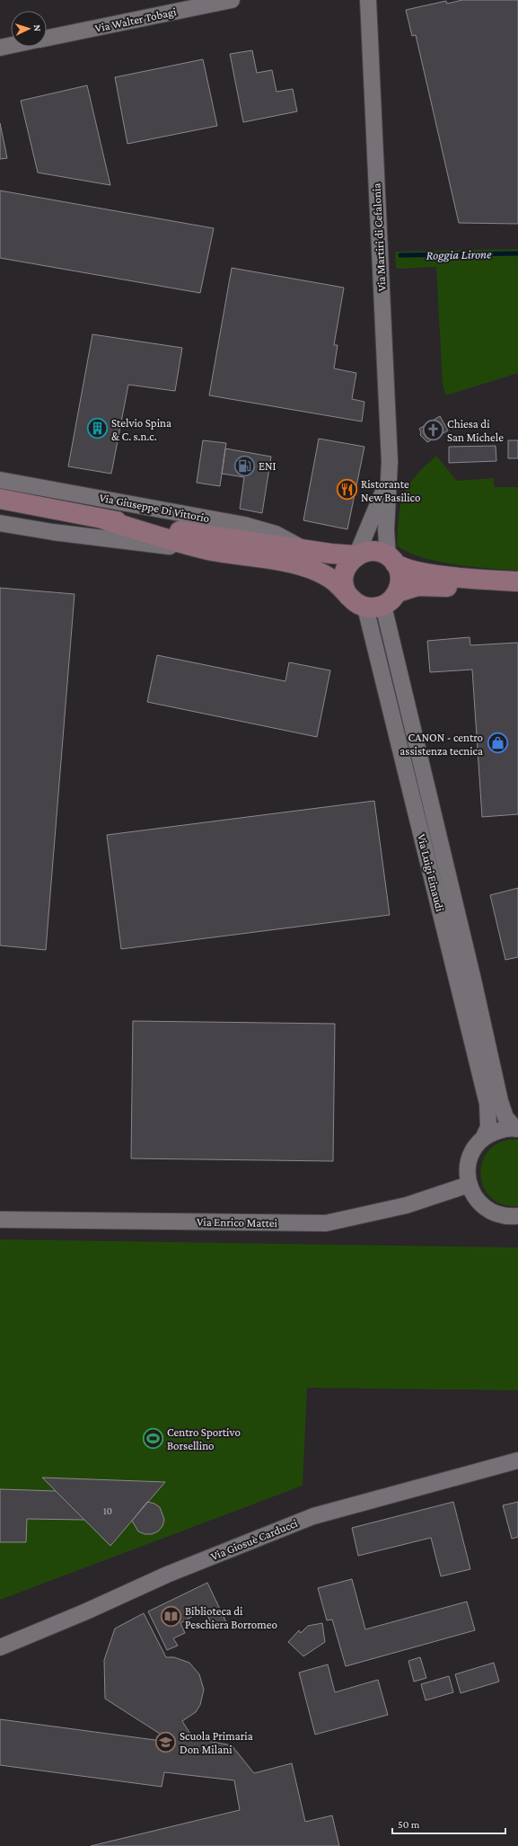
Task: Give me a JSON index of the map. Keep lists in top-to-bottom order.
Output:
{
  "streets": {
    "main road": ["Via Giuseppe Di Vittorio"],
    "street": [
      "Via Walter Tobagi",
      "Via Martiri di Cefalonia",
      "Via Luigi Einaudi",
      "Via Enrico Mattei",
      "Via Giosuè Carducci"
    ]
  },
  "crossings": [
    ["Via Martiri di Cefalonia", "Via Giuseppe Di Vittorio"],
    ["Via Martiri di Cefalonia", "Via Luigi Einaudi"],
    ["Via Giuseppe Di Vittorio", "Via Luigi Einaudi"]
  ],
  "water": ["Roggia Lirone"],
  "places": {
    "building": ["Stelvio Spina & C. s.n.c."],
    "church": ["Chiesa di San Michele"],
    "fuel station": ["ENI"],
    "restaurant": ["Ristorante New Basilico"],
    "shop": ["CANON - centro assistenza tecnica"],
    "sports": ["Centro Sportivo Borsellino"],
    "library": ["Biblioteca di Peschiera Borromeo"],
    "school or university": ["Scuola Primaria Don Milani"]
  },
  "house_numbers": ["10"],
  "scale_bar": "50 m",
  "north": "right"
}
